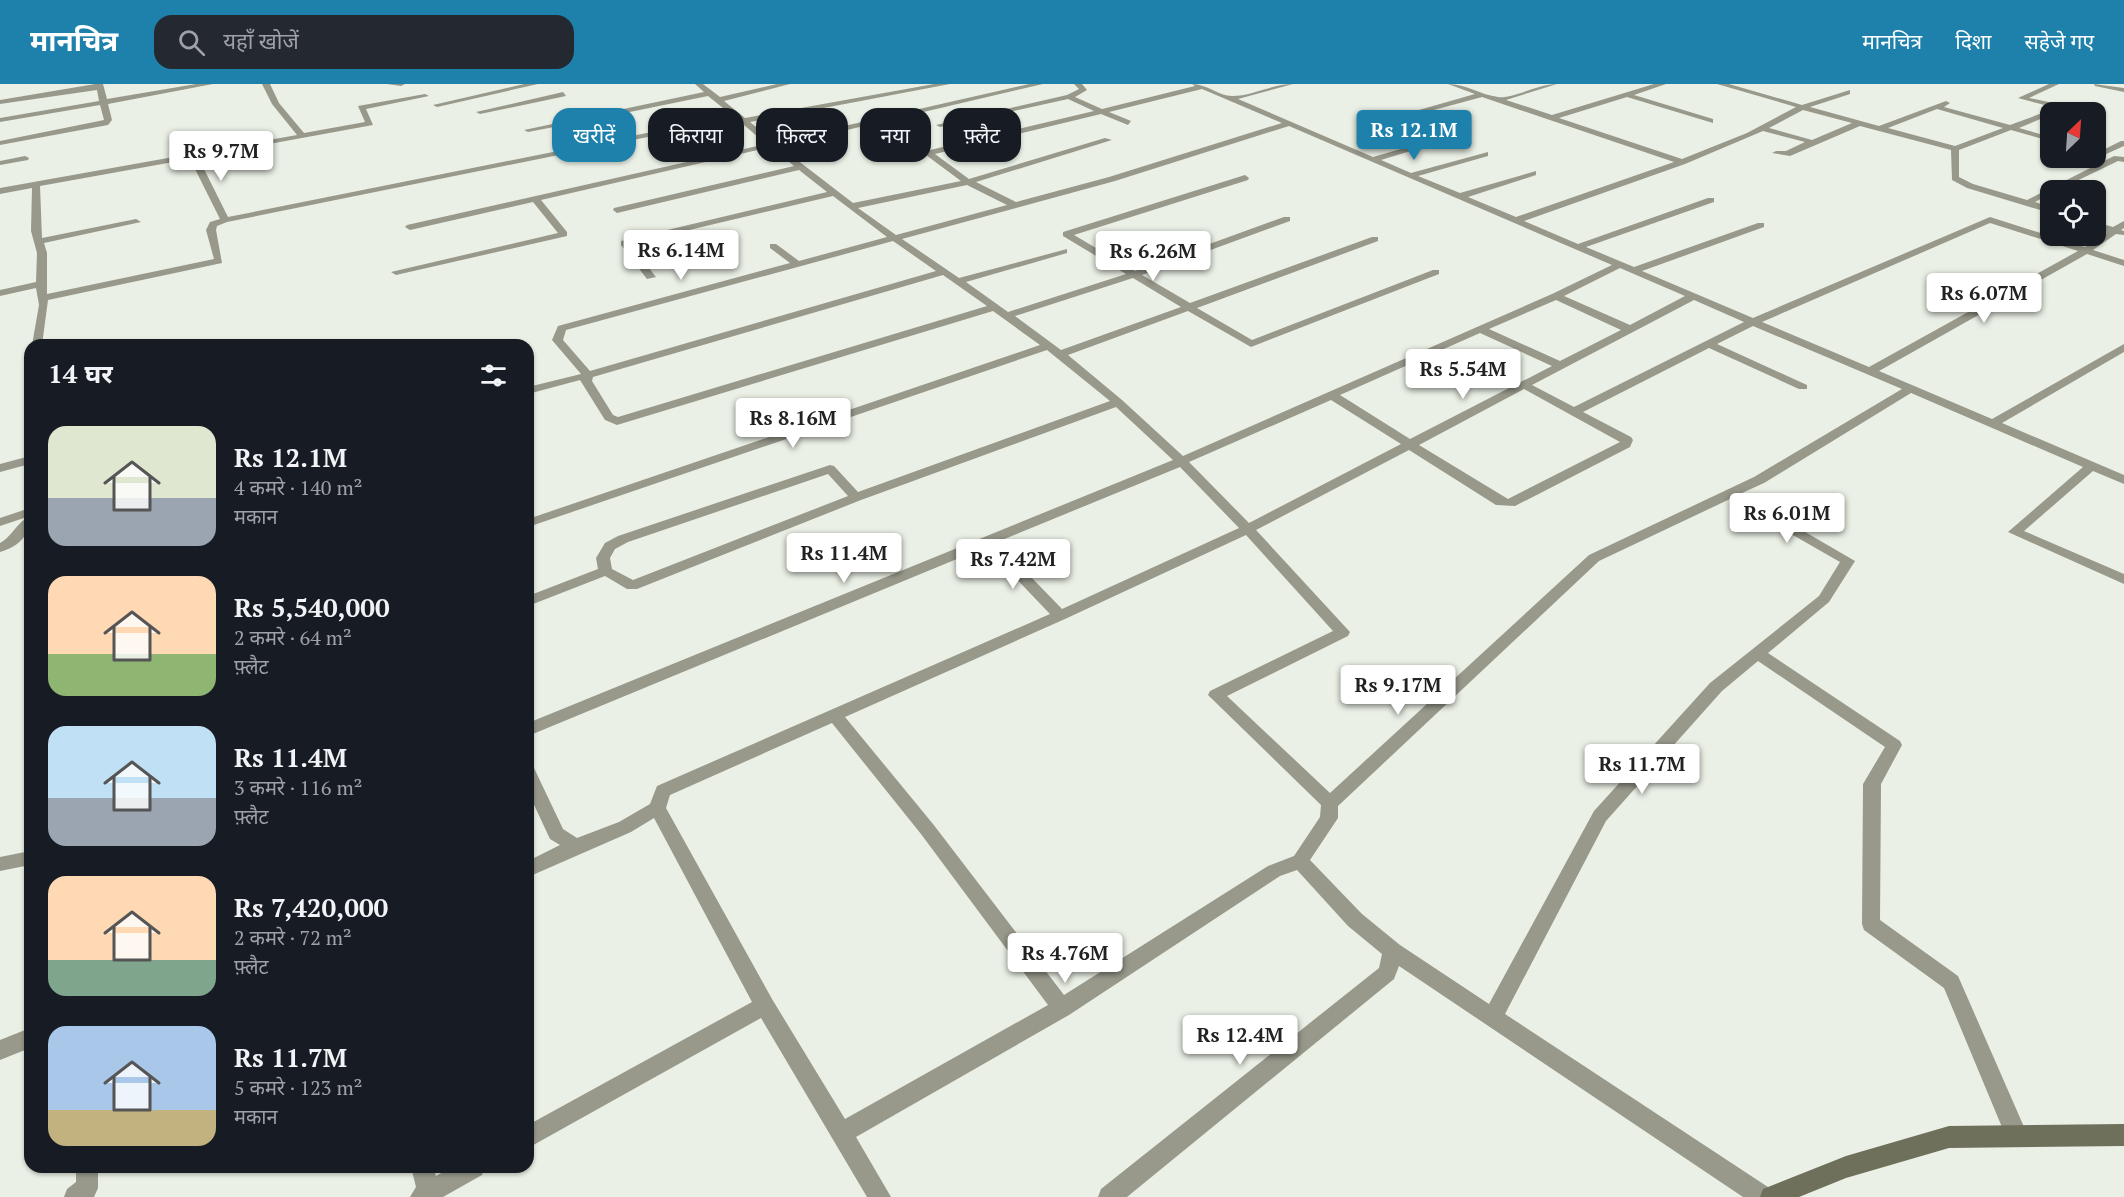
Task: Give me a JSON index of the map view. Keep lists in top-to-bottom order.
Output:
{
  "north": "top right",
  "page": {
    "header": "मानचित्र",
    "search": "यहाँ खोजें",
    "nav": ["मानचित्र", "दिशा", "सहेजे गए"],
    "chip": [
      "खरीदें",
      "किराया",
      "फ़िल्टर",
      "नया",
      "फ़्लैट"
    ],
    "price": [
      "Rs 12.1M",
      "Rs 9.7M",
      "Rs 6.14M",
      "Rs 6.26M",
      "Rs 6.07M",
      "Rs 5.54M",
      "Rs 8.16M",
      "Rs 6.01M",
      "Rs 11.4M",
      "Rs 7.42M",
      "Rs 9.17M",
      "Rs 11.7M",
      "Rs 4.76M",
      "Rs 12.4M"
    ],
    "heading": "14 घर",
    "list": [
      {
        "name": "Rs 12.1M",
        "note": "4 कमरे · 140 m² · मकान"
      },
      {
        "name": "Rs 5,540,000",
        "note": "2 कमरे · 64 m² · फ़्लैट"
      },
      {
        "name": "Rs 11.4M",
        "note": "3 कमरे · 116 m² · फ़्लैट"
      },
      {
        "name": "Rs 7,420,000",
        "note": "2 कमरे · 72 m² · फ़्लैट"
      },
      {
        "name": "Rs 11.7M",
        "note": "5 कमरे · 123 m² · मकान"
      }
    ]
  }
}
